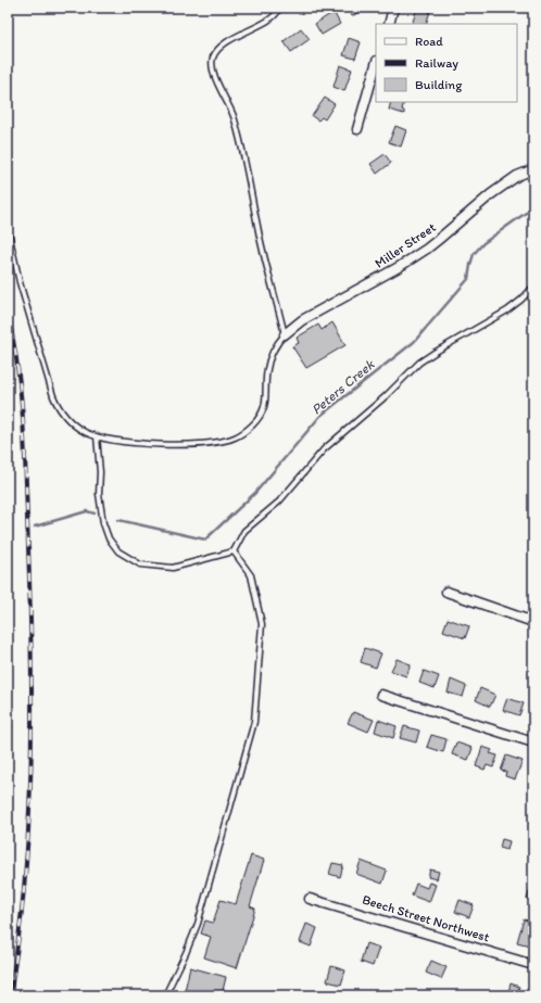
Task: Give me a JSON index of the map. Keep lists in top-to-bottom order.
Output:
{
  "streets": {
    "street": ["Miller Street", "Beech Street Northwest"]
  },
  "water": ["Peters Creek"],
  "legend": ["Road", "Railway", "Building"]
}
